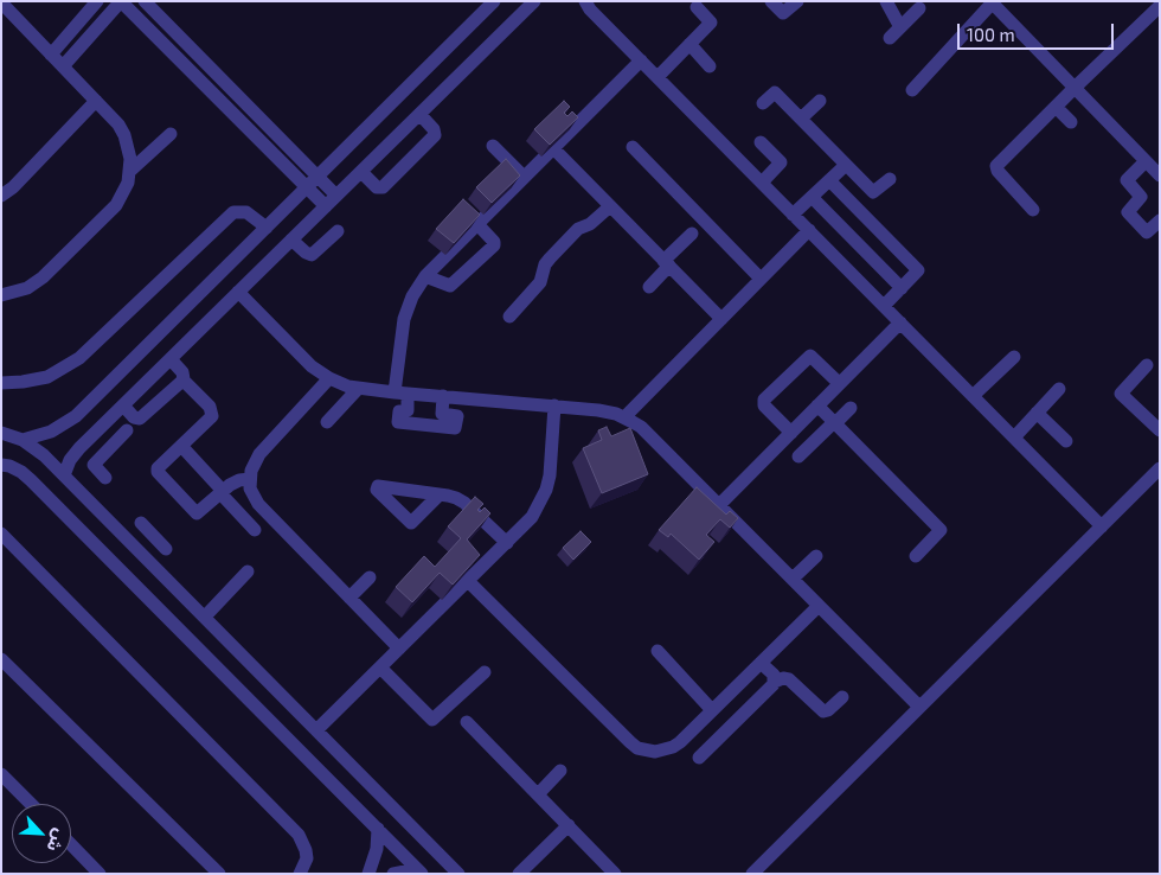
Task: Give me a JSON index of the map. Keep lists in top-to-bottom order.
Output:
{
  "scale_bar": "100 m",
  "north": "bottom right"
}
